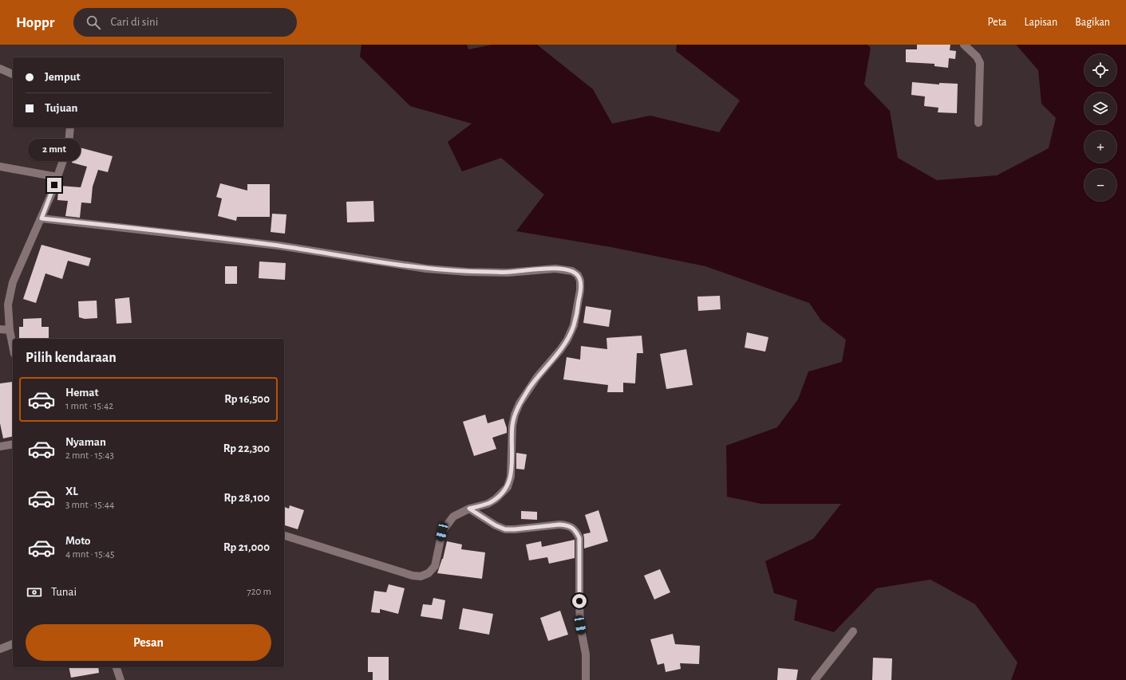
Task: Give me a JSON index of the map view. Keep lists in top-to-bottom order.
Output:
{
  "page": {
    "header": "Hoppr",
    "search": "Cari di sini",
    "nav": ["Peta", "Lapisan", "Bagikan"],
    "map_buttons": ["+", "−"],
    "banner": ["Jemput", "Tujuan"],
    "bubble": "2 mnt",
    "heading": "Pilih kendaraan",
    "list": [
      {
        "name": "Hemat",
        "note": "1 mnt · 15:42",
        "value": "Rp 16,500"
      },
      {
        "name": "Nyaman",
        "note": "2 mnt · 15:43",
        "value": "Rp 22,300"
      },
      {
        "name": "XL",
        "note": "3 mnt · 15:44",
        "value": "Rp 28,100"
      },
      {
        "name": "Moto",
        "note": "4 mnt · 15:45",
        "value": "Rp 21,000"
      }
    ],
    "pay": ["Tunai", "720 m"],
    "buttons": "Pesan"
  }
}
